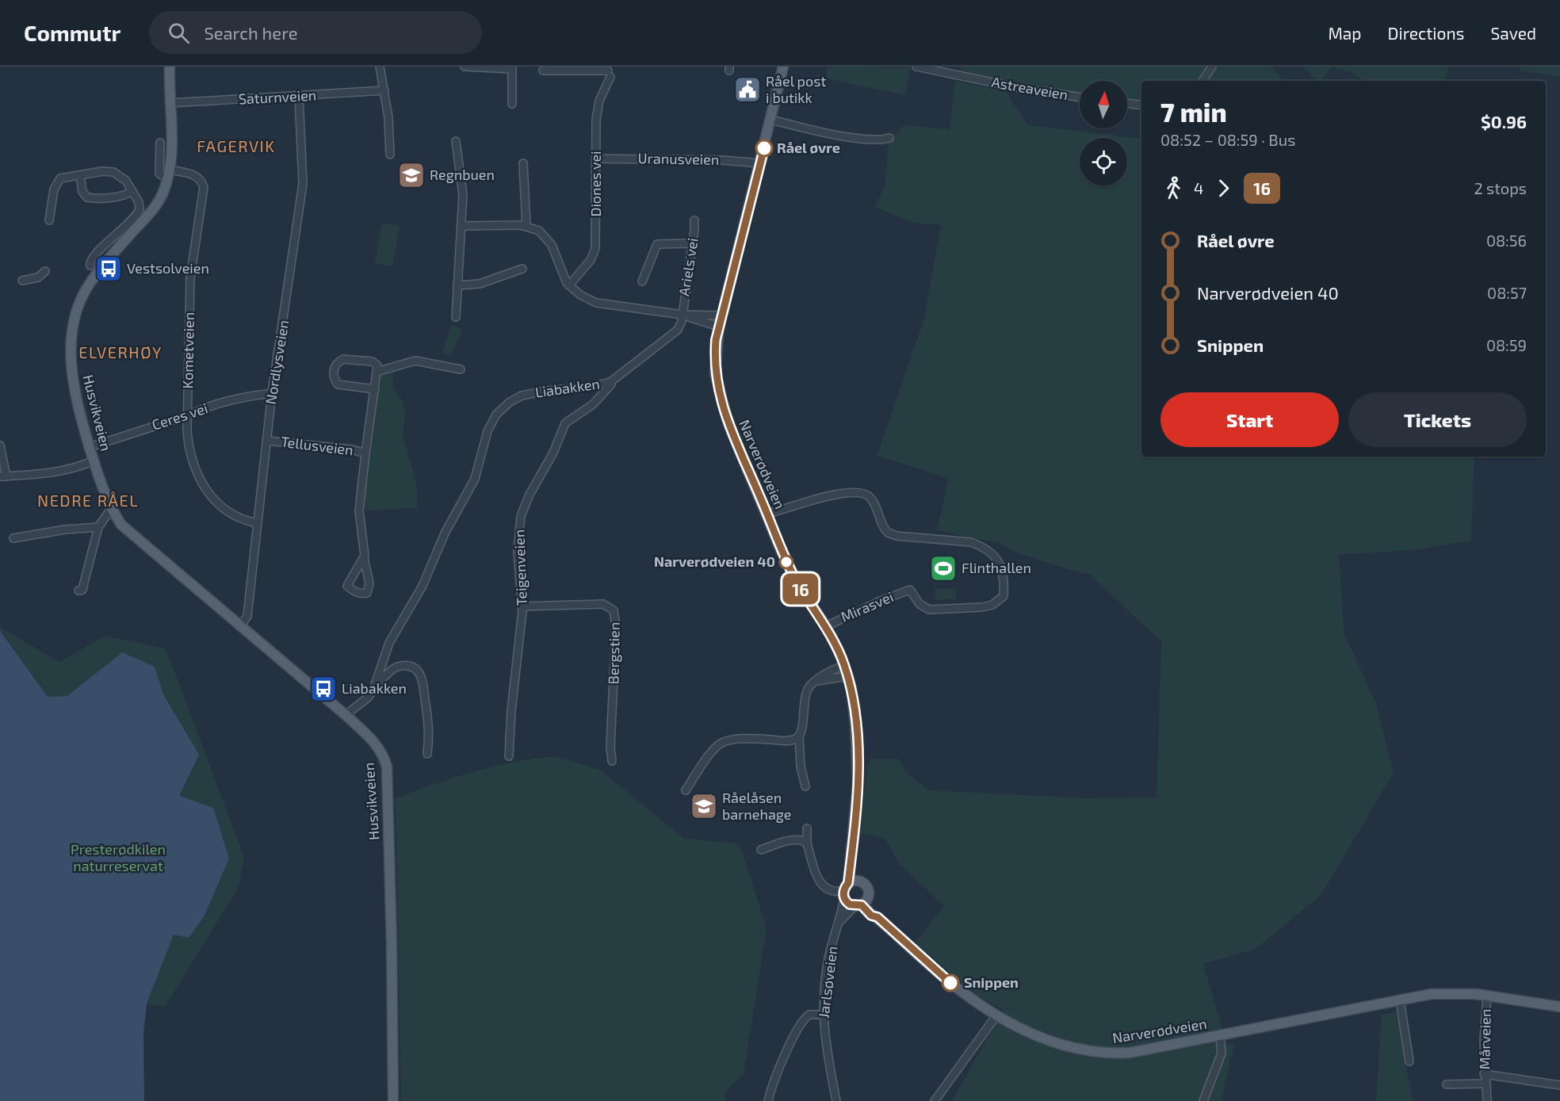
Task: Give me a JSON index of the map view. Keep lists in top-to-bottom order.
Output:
{
  "streets": {
    "main road": ["Husvikveien", "Narverødveien"],
    "street": [
      "Astreaveien",
      "Saturnveien",
      "Uranusveien",
      "Diones vei",
      "Ariels vei",
      "Kometveien",
      "Nordlysveien",
      "Liabakken",
      "Ceres vei",
      "Tellusveien",
      "Teigenveien",
      "Mirasvei",
      "Bergstien",
      "Jarlsøveien",
      "Mårveien"
    ]
  },
  "crossings": [
    ["Saturnveien", "Nordlysveien"],
    ["Saturnveien", "Husvikveien"],
    ["Uranusveien", "Diones vei"],
    ["Uranusveien", "Narverødveien"],
    ["Ariels vei", "Liabakken"],
    ["Kometveien", "Nordlysveien"],
    ["Kometveien", "Husvikveien"],
    ["Kometveien", "Ceres vei"],
    ["Nordlysveien", "Husvikveien"],
    ["Nordlysveien", "Ceres vei"],
    ["Nordlysveien", "Tellusveien"],
    ["Liabakken", "Husvikveien"],
    ["Liabakken", "Teigenveien"],
    ["Husvikveien", "Ceres vei"],
    ["Narverødveien", "Mirasvei"],
    ["Narverødveien", "Jarlsøveien"],
    ["Narverødveien", "Mårveien"],
    ["Teigenveien", "Bergstien"]
  ],
  "districts": ["FAGERVIK", "ELVERHØY", "NEDRE RÅEL"],
  "parks": ["Presterødkilen naturreservat"],
  "places": {
    "public building": ["Råel post i butikk"],
    "other": ["Råel øvre", "Narverødveien 40", "Snippen"],
    "school or university": ["Regnbuen", "Råelåsen barnehage"],
    "bus stop": ["Vestsolveien", "Liabakken"],
    "sports": ["Flinthallen"]
  },
  "lines": ["bus line 16"],
  "north": "top",
  "page": {
    "header": "Commutr",
    "search": "Search here",
    "nav": ["Map", "Directions", "Saved"],
    "on_map": "16",
    "heading": ["7 min", "08:52 – 08:59 · Bus", "$0.96"],
    "legs": ["4", "16", "2 stops"],
    "list": [
      {
        "name": "Råel øvre",
        "value": "08:56"
      },
      {
        "name": "Narverødveien 40",
        "value": "08:57"
      },
      {
        "name": "Snippen",
        "value": "08:59"
      }
    ],
    "buttons": ["Start", "Tickets"]
  }
}
